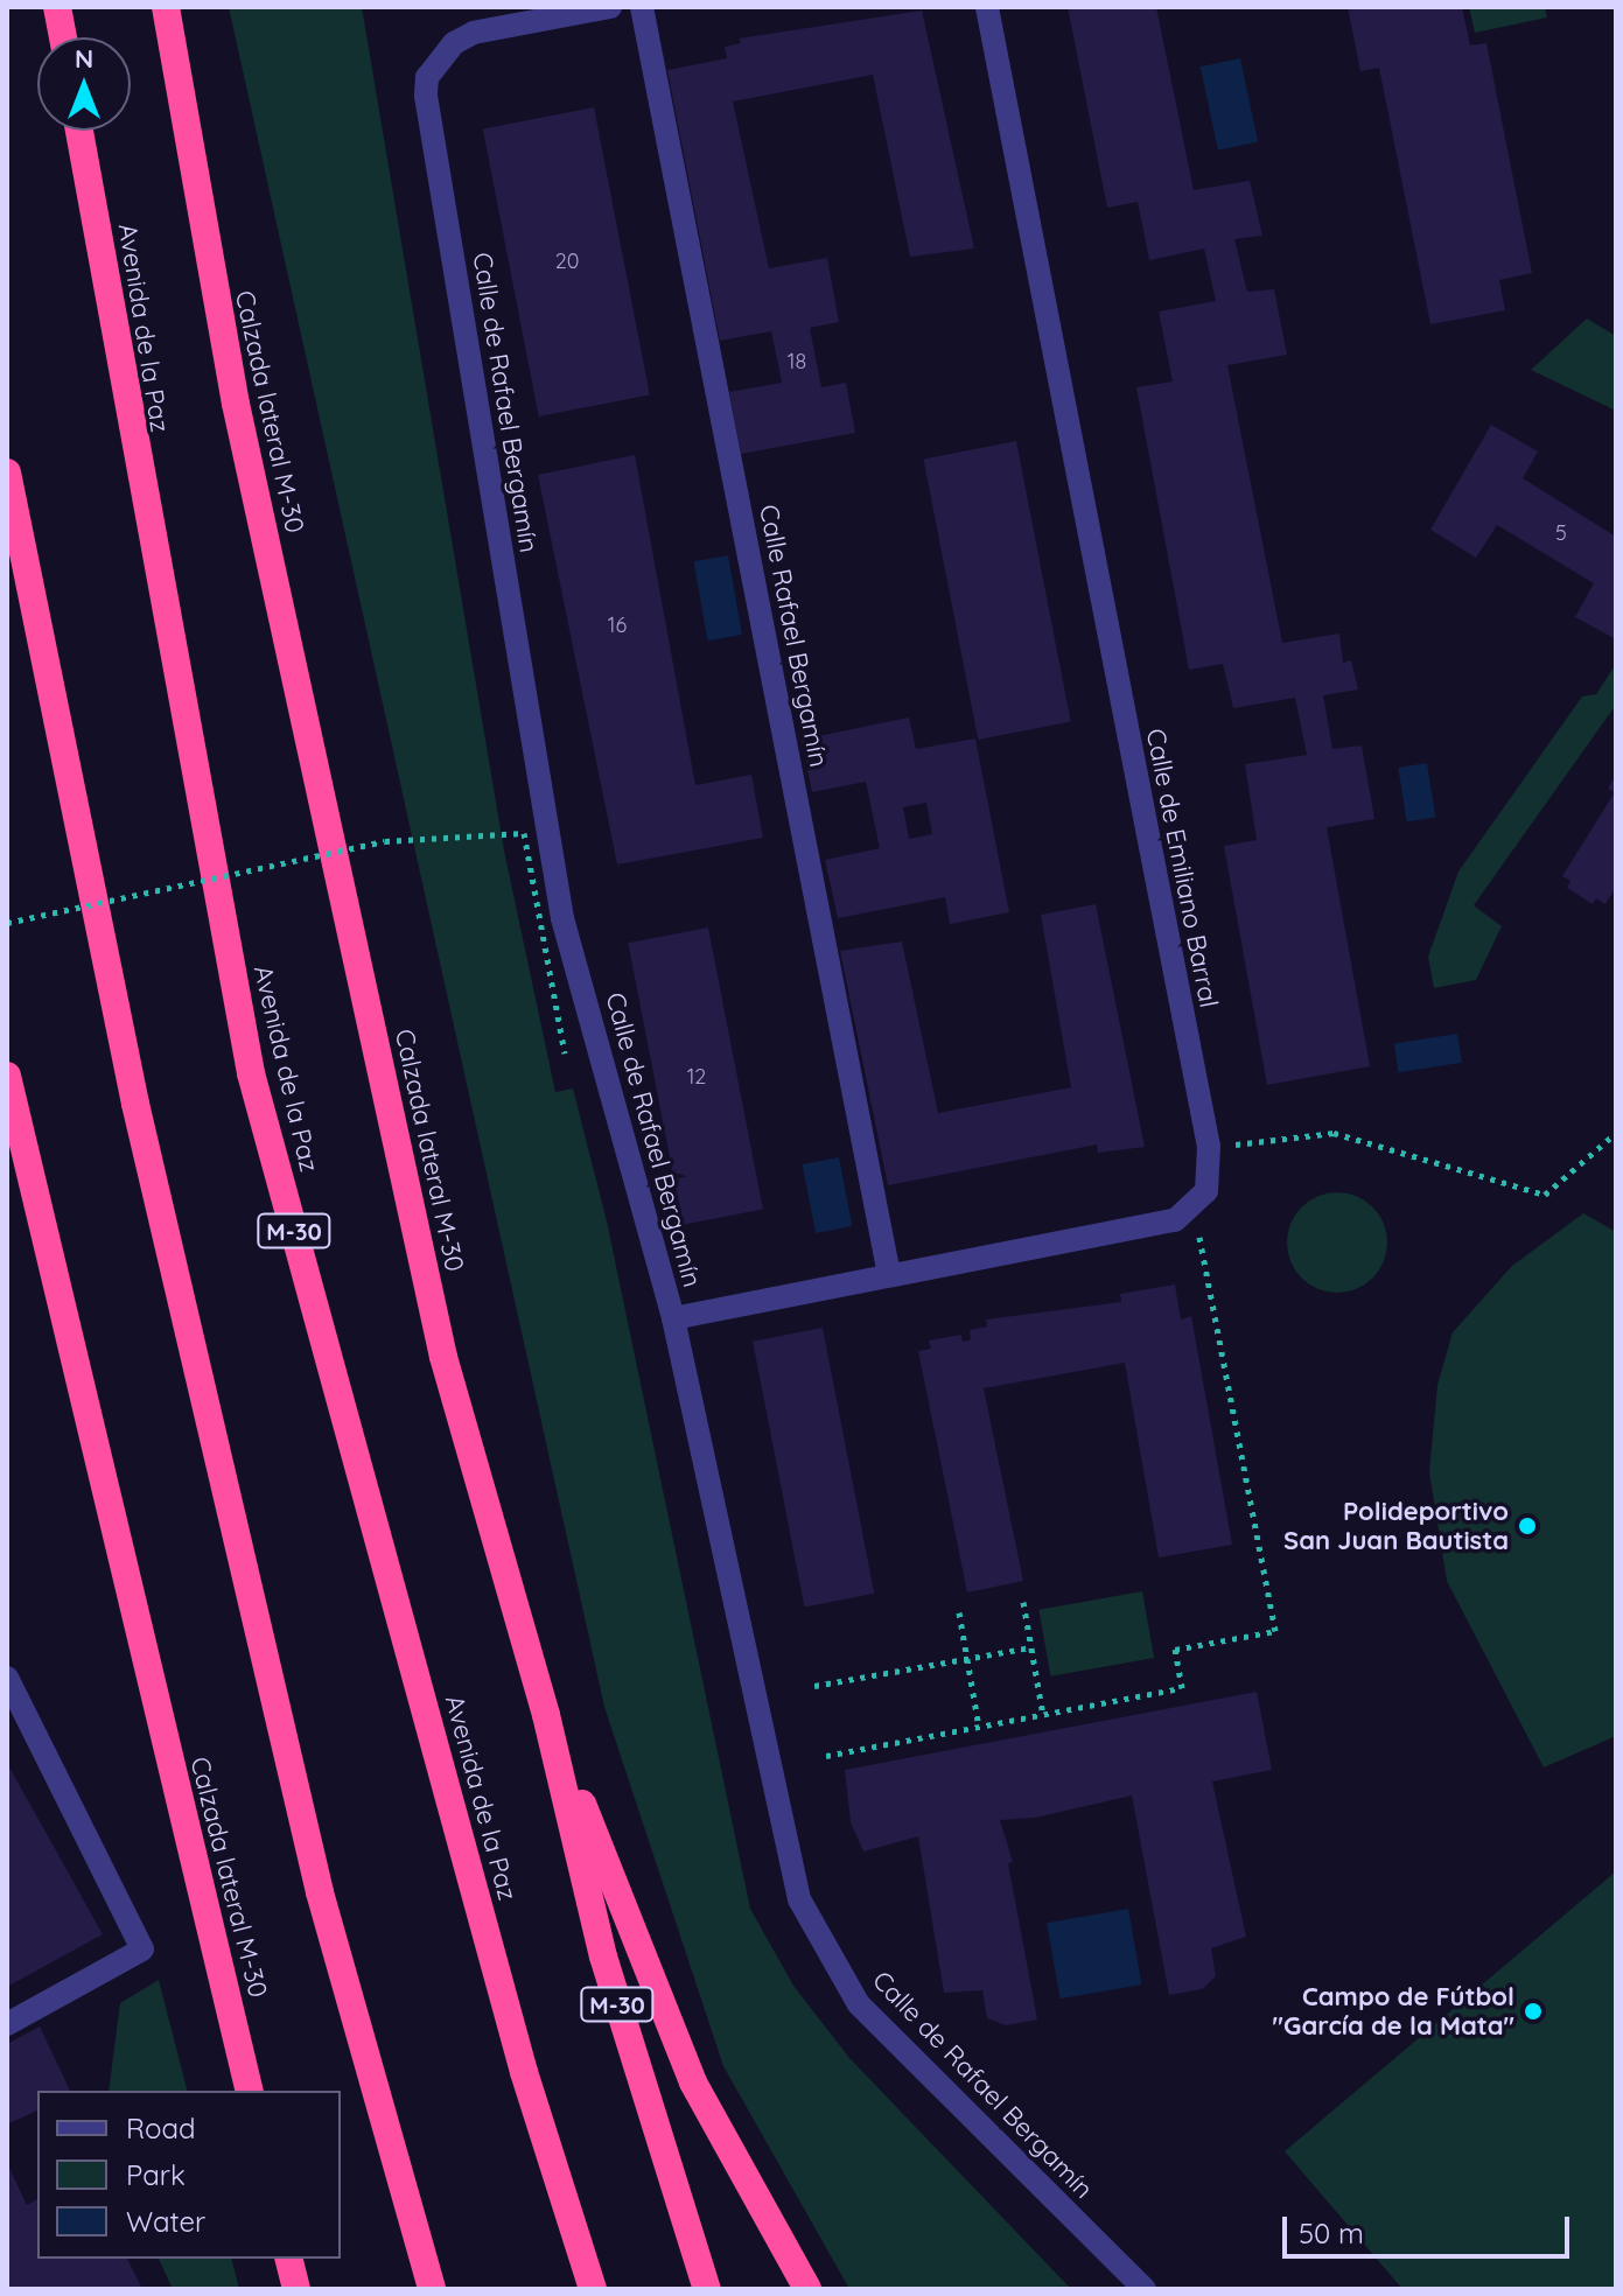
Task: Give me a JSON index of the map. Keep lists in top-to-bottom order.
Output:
{
  "streets": {
    "highway": ["Avenida de la Paz", "Calzada lateral M-30", "M-30"],
    "street": ["Calle de Rafael Bergamín", "Calle Rafael Bergamín", "Calle de Emiliano Barral"]
  },
  "places": ["Polideportivo San Juan Bautista", "Campo de Fútbol \"García de la Mata\""],
  "house_numbers": [
    "20",
    "18",
    "5",
    "16",
    "12"
  ],
  "legend": ["Road", "Park", "Water"],
  "scale_bar": "50 m",
  "north": "top"
}
